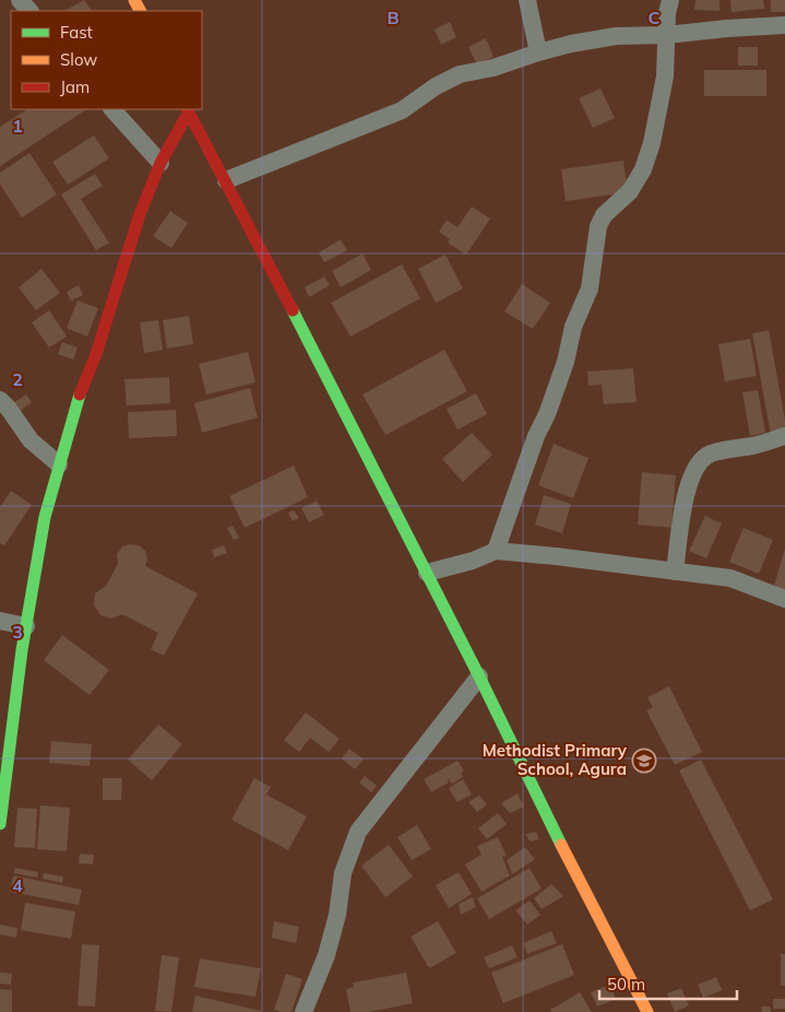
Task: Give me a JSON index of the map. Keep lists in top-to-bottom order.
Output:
{
  "places": {
    "school or university": ["Methodist Primary School, Agura"]
  },
  "legend": ["Fast", "Slow", "Jam"],
  "scale_bar": "50 m",
  "grid": {
    "columns": ["B", "C"],
    "rows": [
      "1",
      "2",
      "3",
      "4"
    ]
  }
}
